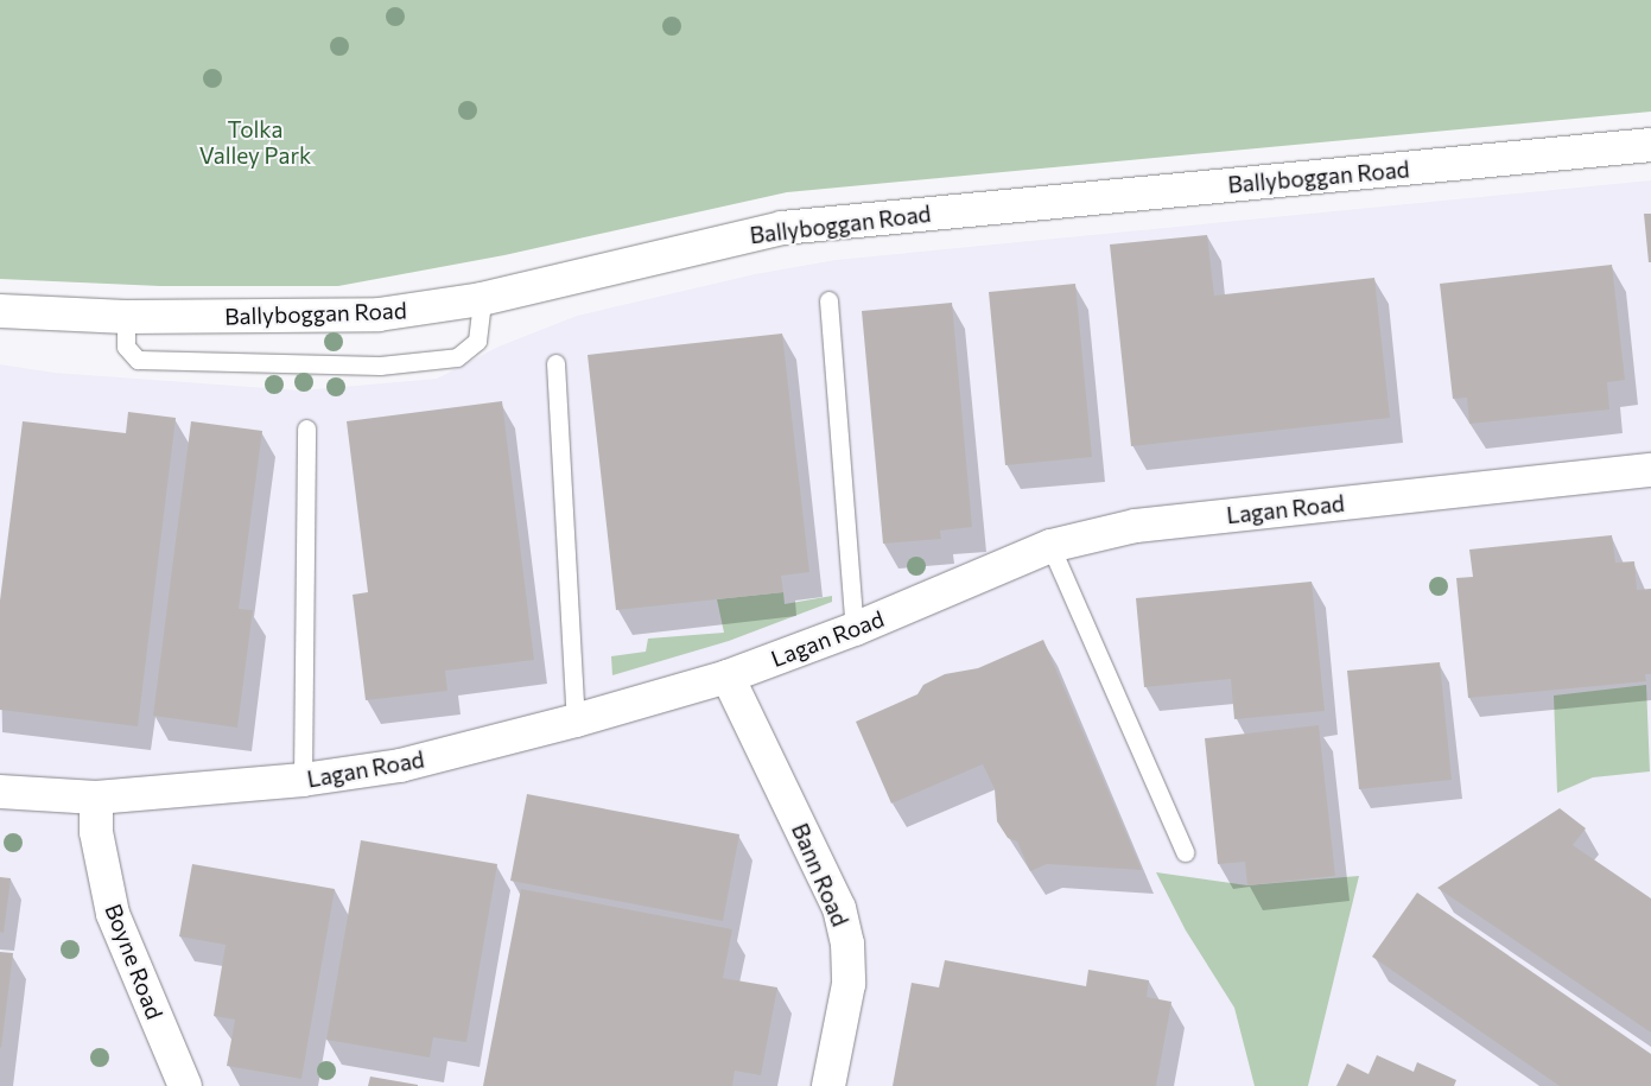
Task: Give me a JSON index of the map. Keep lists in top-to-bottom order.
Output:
{
  "streets": {
    "street": [
      "Ballyboggan Road",
      "Lagan Road",
      "Bann Road",
      "Boyne Road"
    ]
  },
  "crossings": [
    ["Lagan Road", "Bann Road"],
    ["Lagan Road", "Boyne Road"]
  ],
  "parks": ["Tolka Valley Park"]
}
